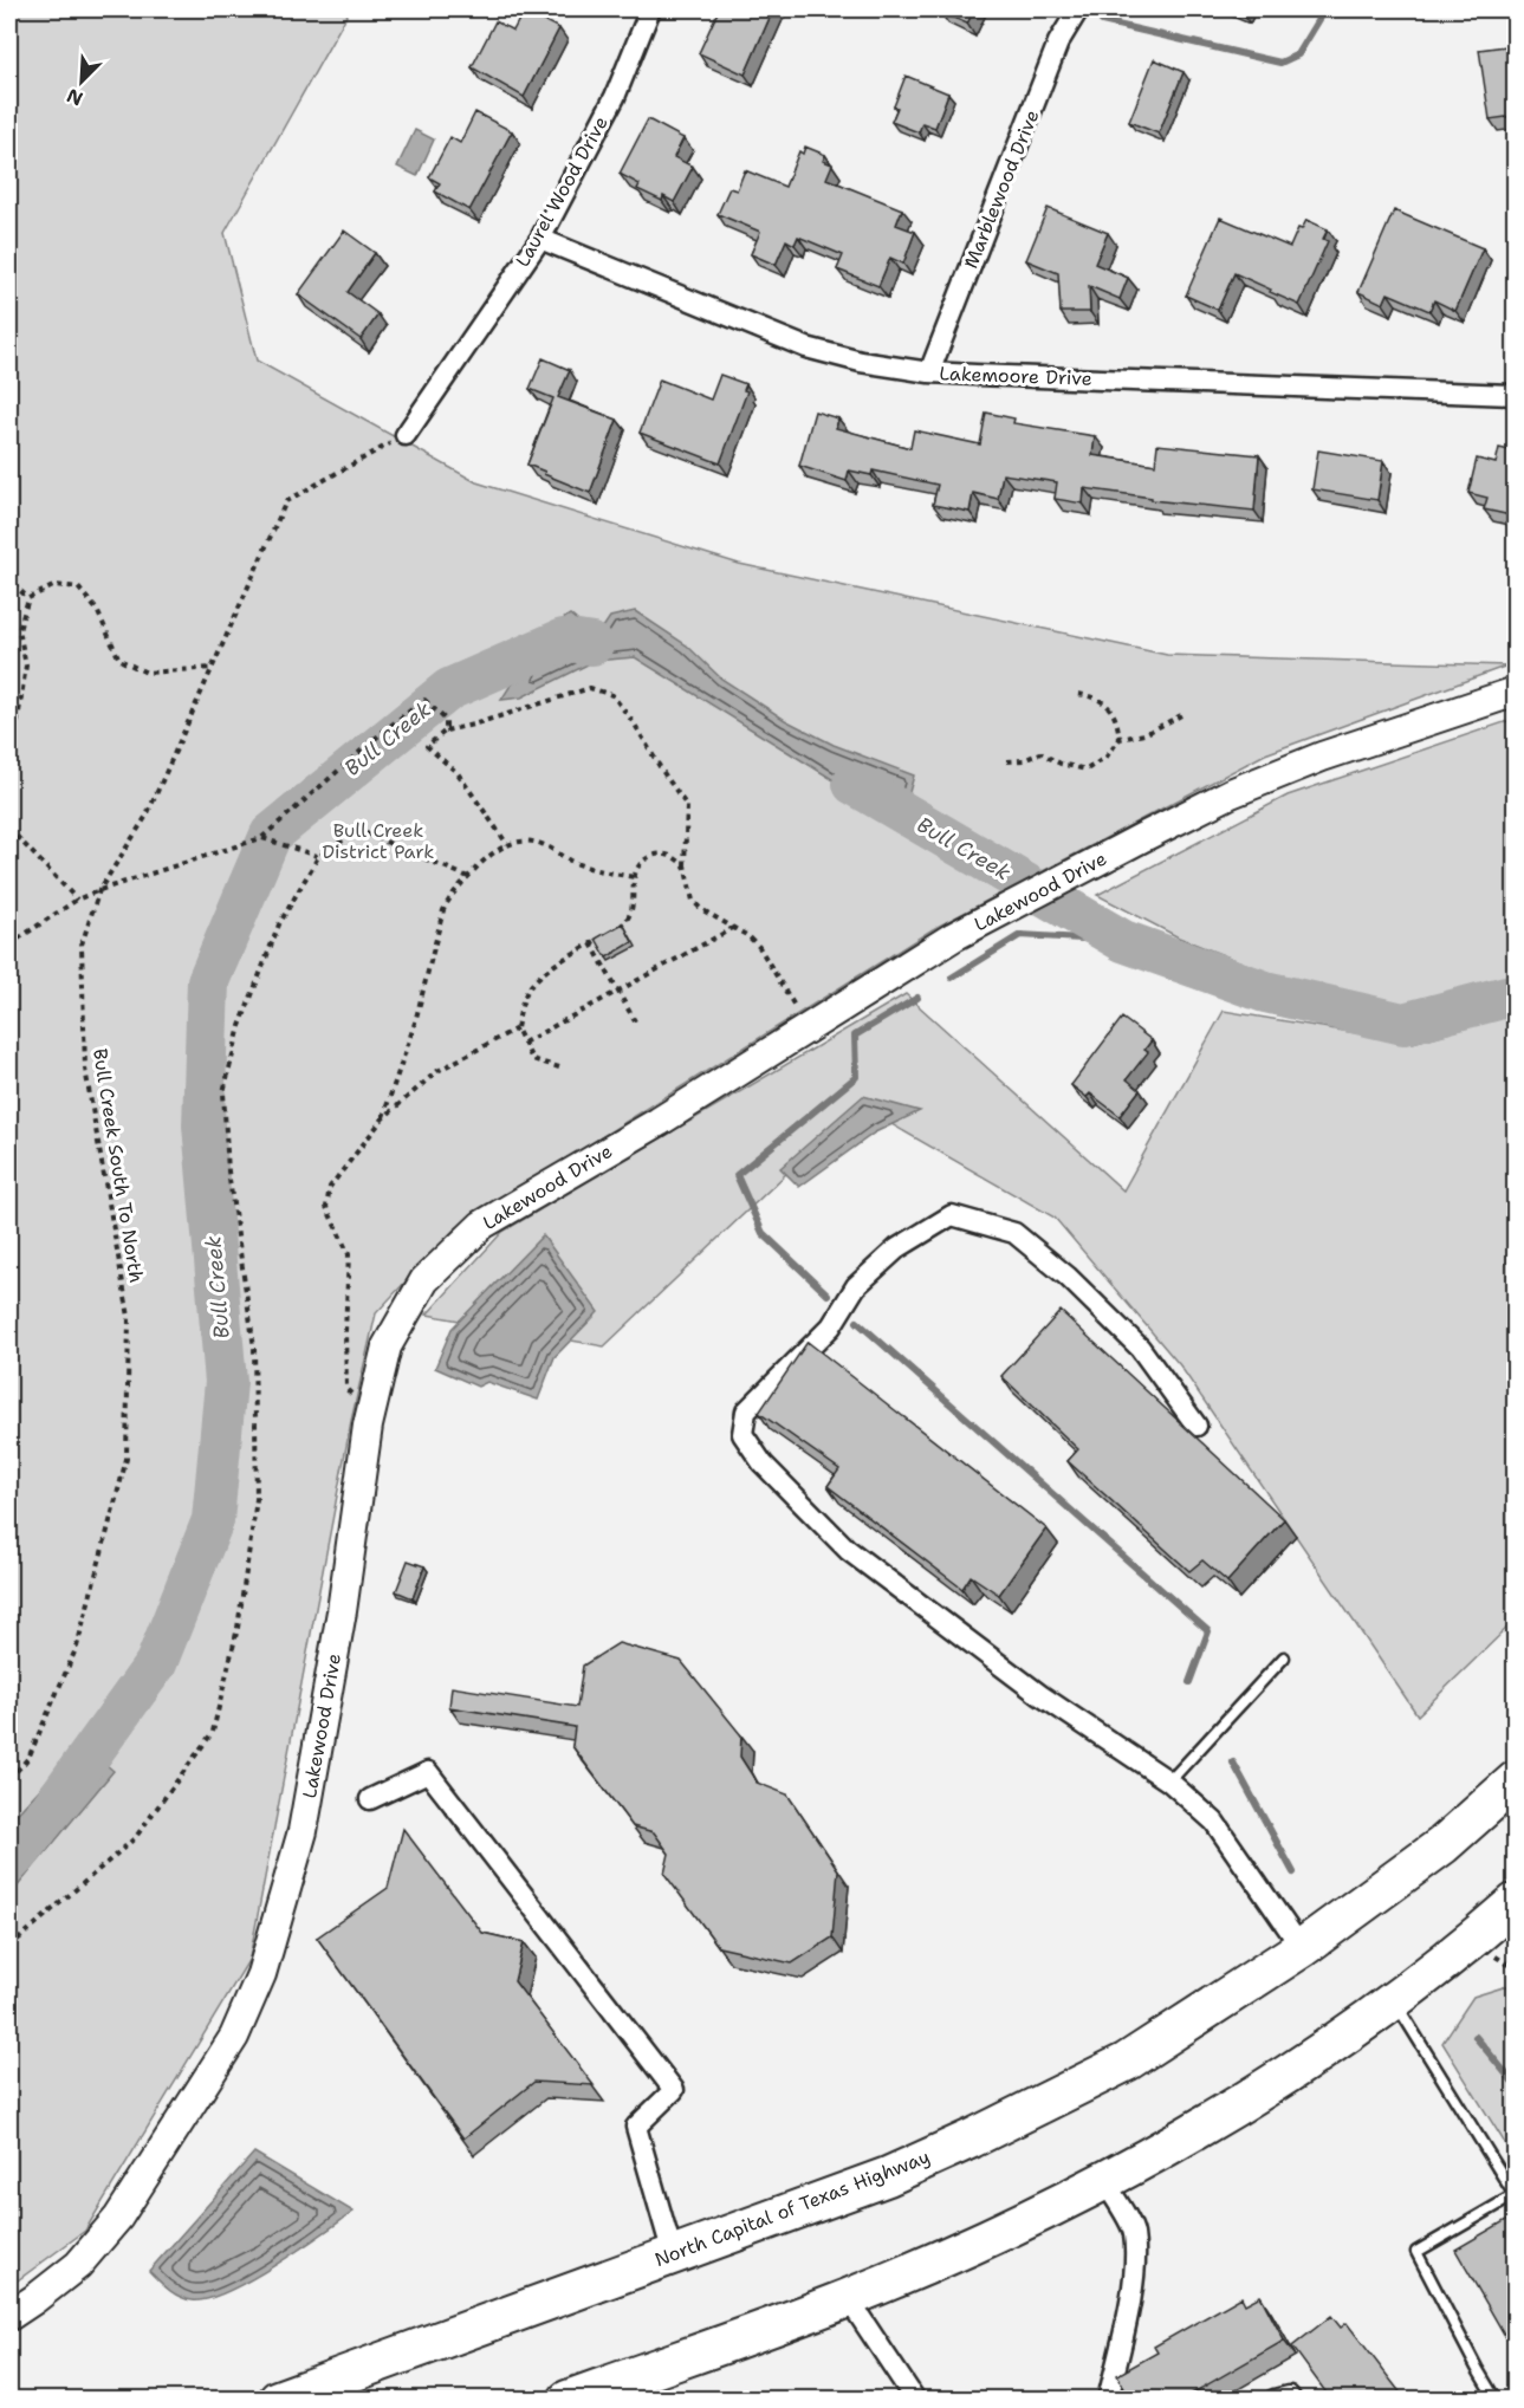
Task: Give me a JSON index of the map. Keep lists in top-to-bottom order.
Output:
{
  "streets": {
    "highway": ["North Capital of Texas Highway"],
    "street": [
      "Marblewood Drive",
      "Laurel Wood Drive",
      "Lakemoore Drive",
      "Lakewood Drive"
    ],
    "path": ["Bull Creek South To North"]
  },
  "crossings": [
    ["Marblewood Drive", "Lakemoore Drive"],
    ["Laurel Wood Drive", "Lakemoore Drive"],
    ["Laurel Wood Drive", "Bull Creek South To North"]
  ],
  "water": ["Bull Creek"],
  "parks": ["Bull Creek District Park"],
  "north": "bottom left"
}
